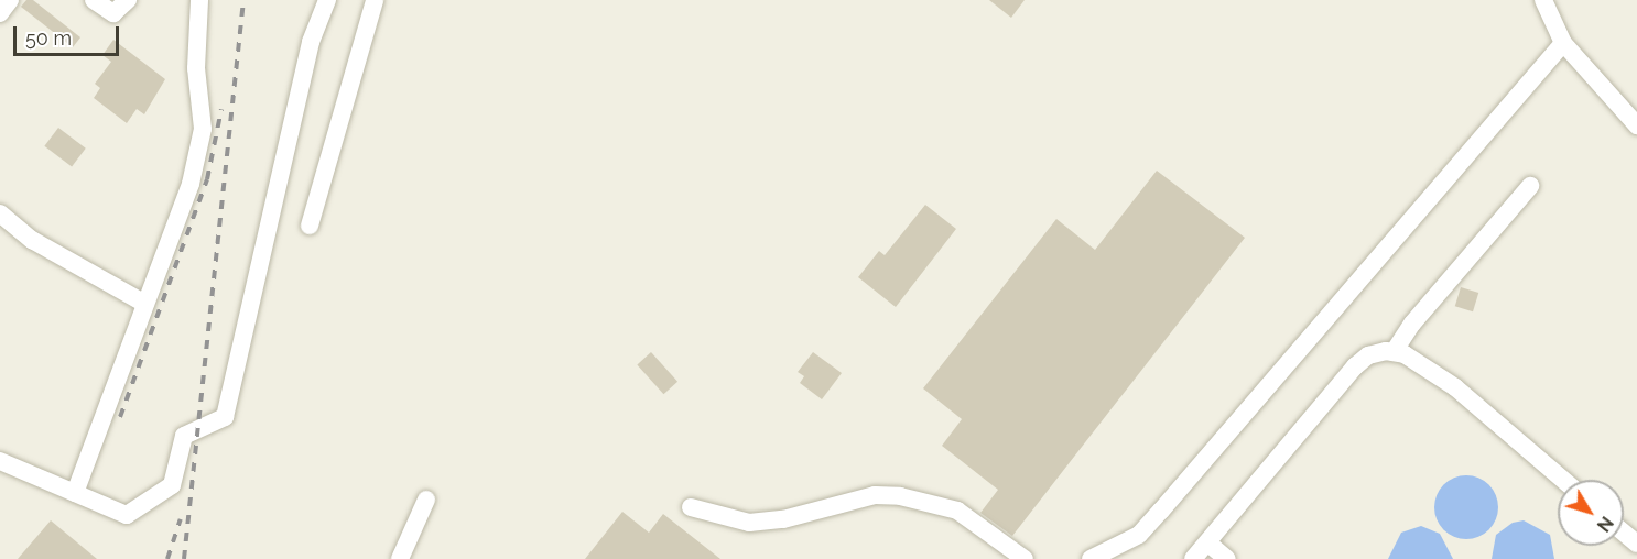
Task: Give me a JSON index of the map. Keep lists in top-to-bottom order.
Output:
{
  "scale_bar": "50 m",
  "north": "bottom right"
}
